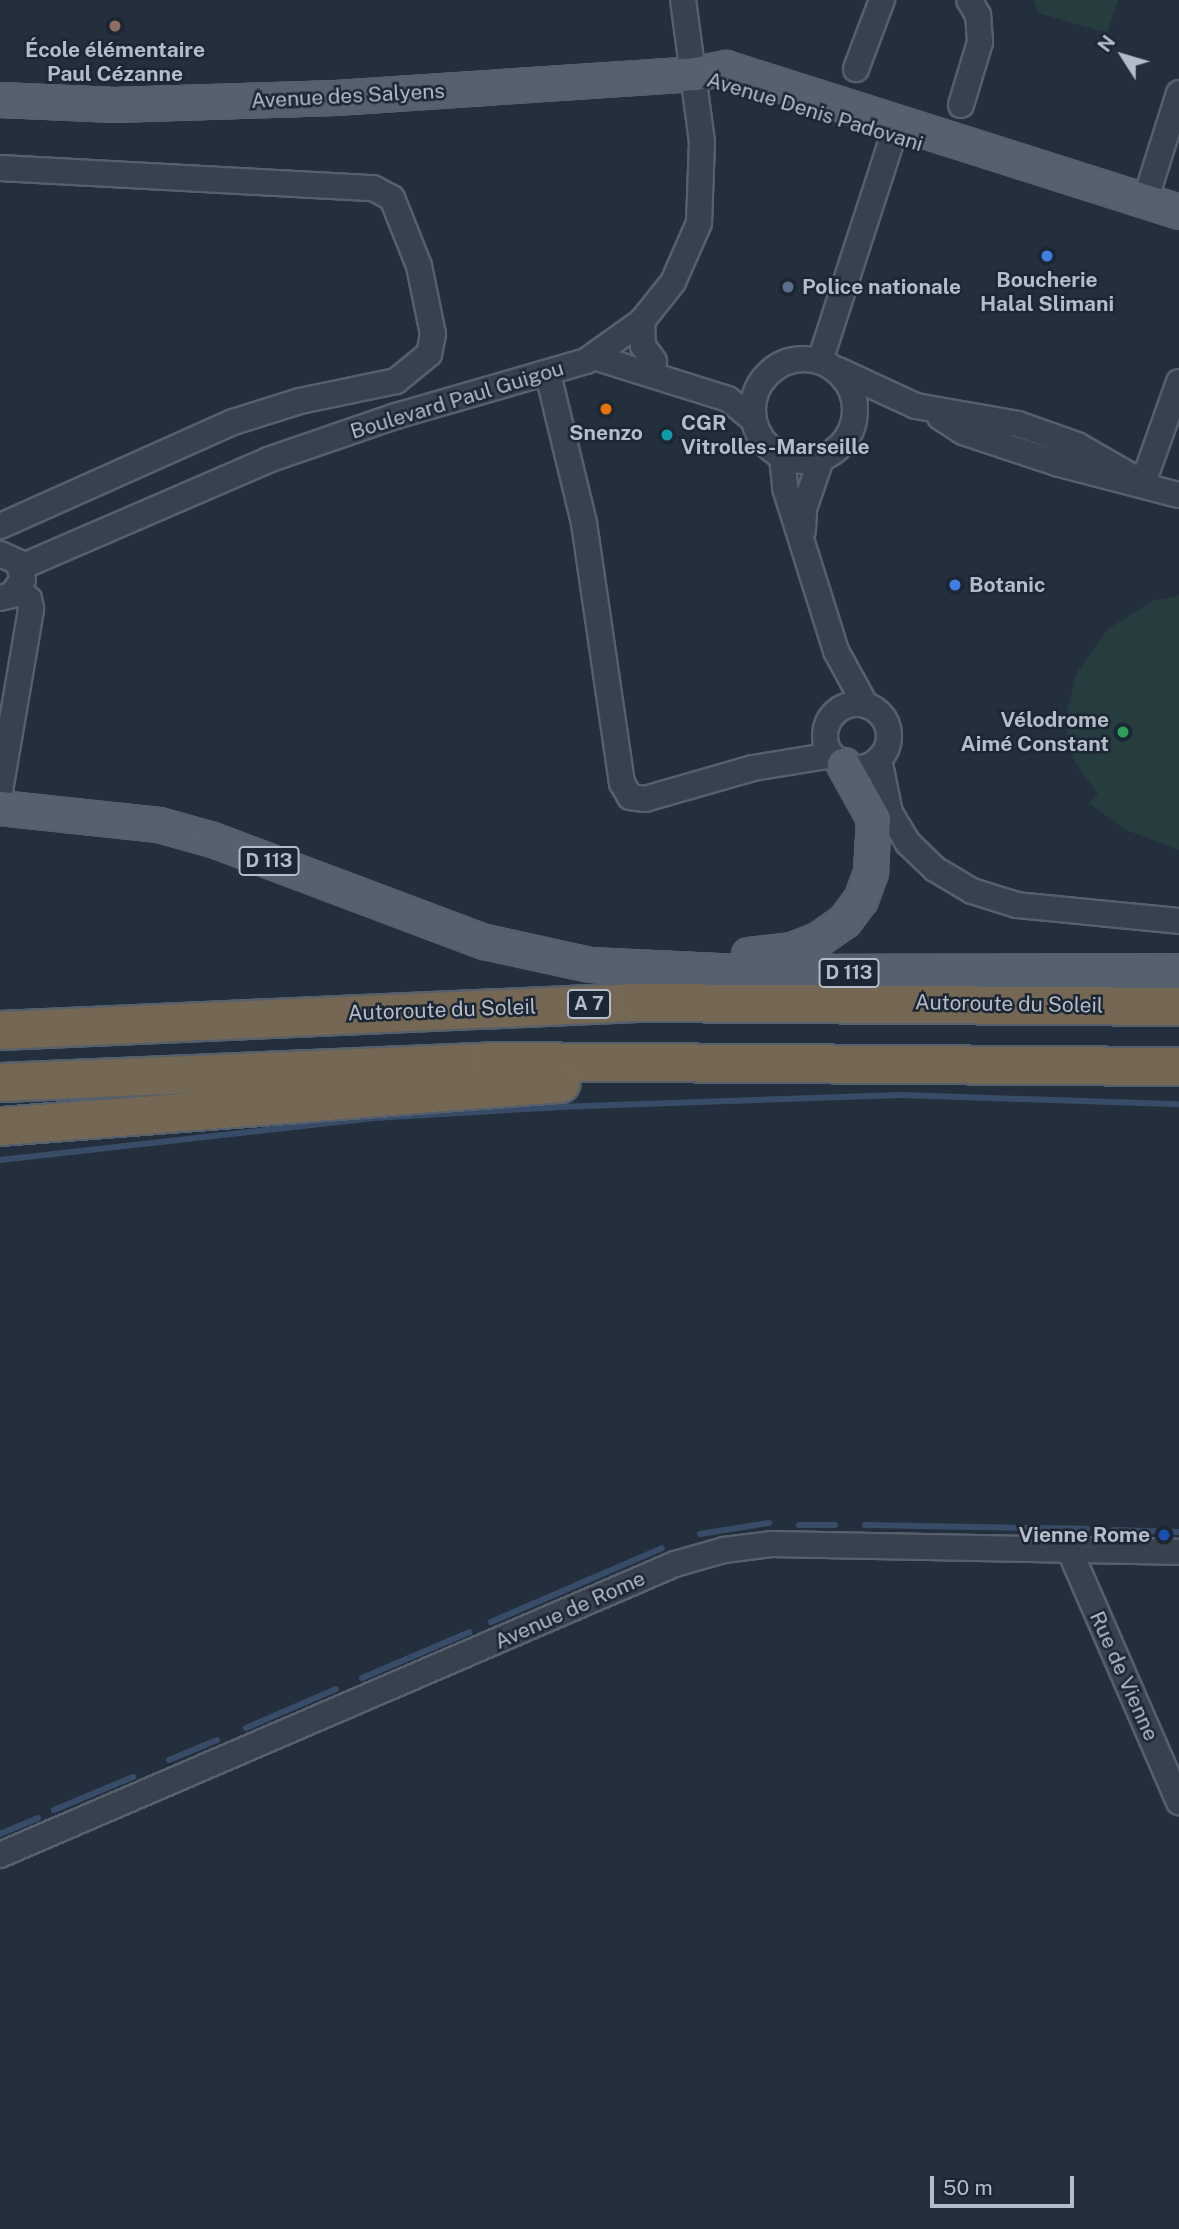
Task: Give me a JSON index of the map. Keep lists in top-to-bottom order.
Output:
{
  "streets": {
    "highway": ["A 7", "Autoroute du Soleil"],
    "main road": ["Avenue des Salyens", "Avenue Denis Padovani", "D 113"],
    "street": ["Boulevard Paul Guigou", "Avenue de Rome", "Rue de Vienne"]
  },
  "crossings": [
    ["Avenue des Salyens", "Avenue Denis Padovani"],
    ["Avenue des Salyens", "Boulevard Paul Guigou"],
    ["Avenue Denis Padovani", "Boulevard Paul Guigou"],
    ["Avenue de Rome", "Rue de Vienne"]
  ],
  "places": [
    "École élémentaire Paul Cézanne",
    "Boucherie Halal Slimani",
    "Police nationale",
    "Snenzo",
    "CGR Vitrolles-Marseille",
    "Botanic",
    "Vélodrome Aimé Constant",
    "Vienne Rome"
  ],
  "scale_bar": "50 m",
  "north": "top left"
}
